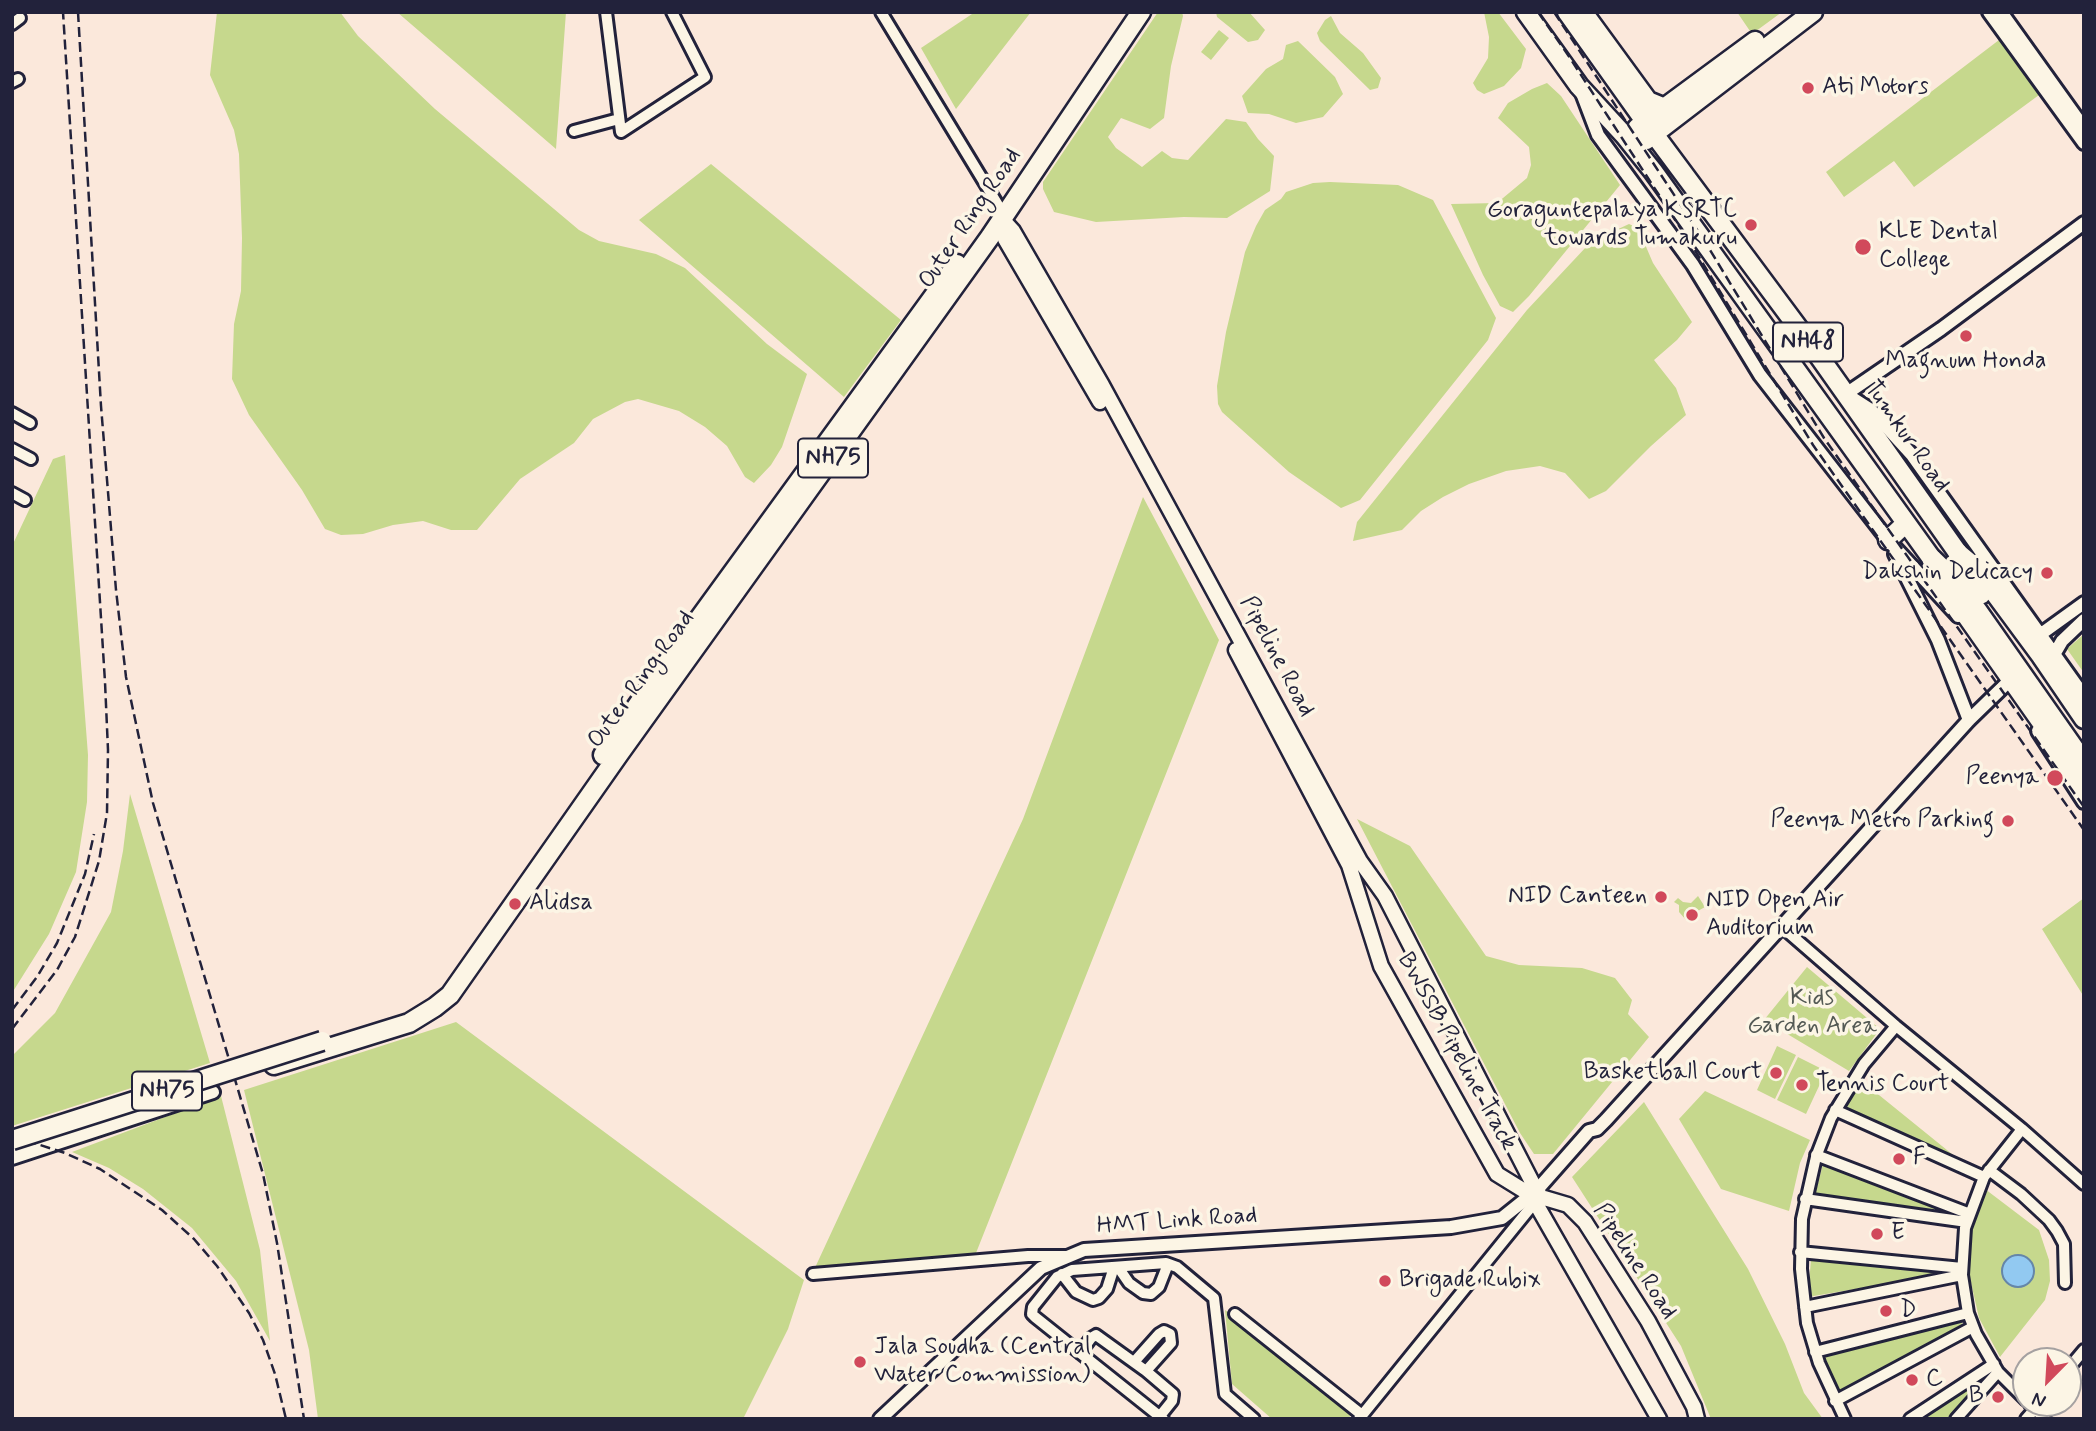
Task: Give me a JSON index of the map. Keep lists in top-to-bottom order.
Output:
{
  "streets": {
    "highway": [
      "Outer Ring Road",
      "NH48",
      "Tumkur Road",
      "NH75"
    ],
    "main road": ["Pipeline Road", "BWSSB Pipeline Track"],
    "street": ["HMT Link Road"]
  },
  "crossings": [
    ["Outer Ring Road", "Pipeline Road"],
    ["Pipeline Road", "BWSSB Pipeline Track"],
    ["Pipeline Road", "HMT Link Road"],
    ["BWSSB Pipeline Track", "HMT Link Road"]
  ],
  "parks": ["Kids Garden Area"],
  "places": [
    "Ati Motors",
    "Goraguntepalaya KSRTC towards Tumakuru",
    "KLE Dental College",
    "Magnum Honda",
    "Dakshin Delicacy",
    "Peenya",
    "Peenya Metro Parking",
    "NID Canteen",
    "Alidsa",
    "NID Open Air Auditorium",
    "Basketball Court",
    "Tennis Court",
    "F",
    "E",
    "Brigade Rubix",
    "D",
    "Jala Soudha (Central Water Commission)",
    "C",
    "B"
  ],
  "north": "bottom left"
}
